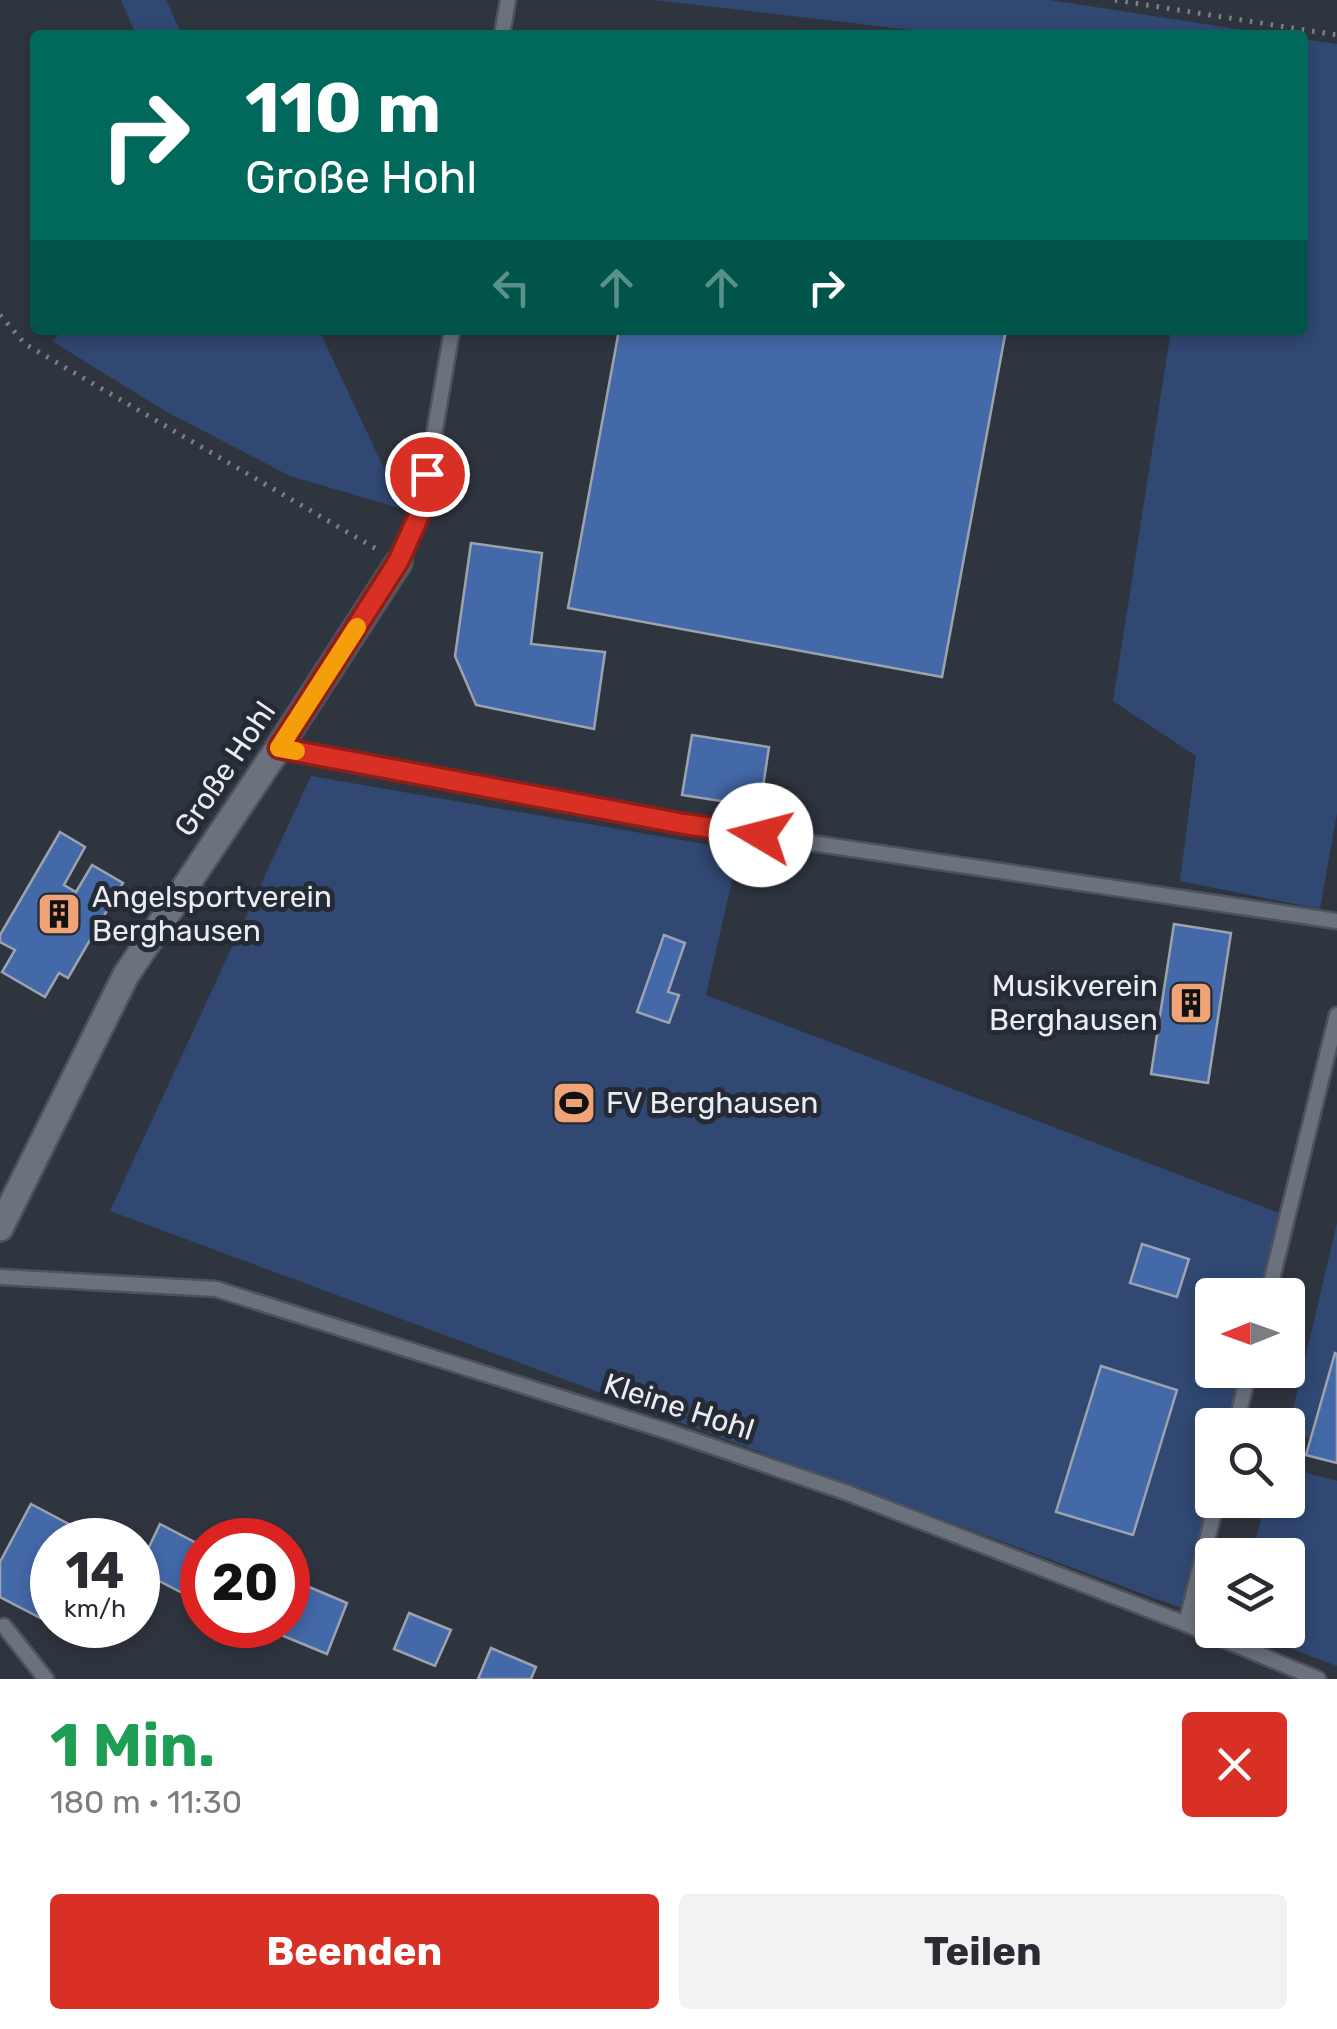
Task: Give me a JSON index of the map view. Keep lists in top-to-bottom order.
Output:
{
  "streets": {
    "street": ["Große Hohl"],
    "lane": ["Kleine Hohl"]
  },
  "places": {
    "building": ["Angelsportverein Berghausen", "Musikverein Berghausen"],
    "sports": ["FV Berghausen"]
  },
  "north": "left",
  "page": {
    "turn": ["110 m", "Große Hohl"],
    "speed": "14 km/h",
    "limit": "20",
    "heading": ["1 Min.", "180 m · 11:30"],
    "buttons": ["Beenden", "Teilen"]
  }
}
